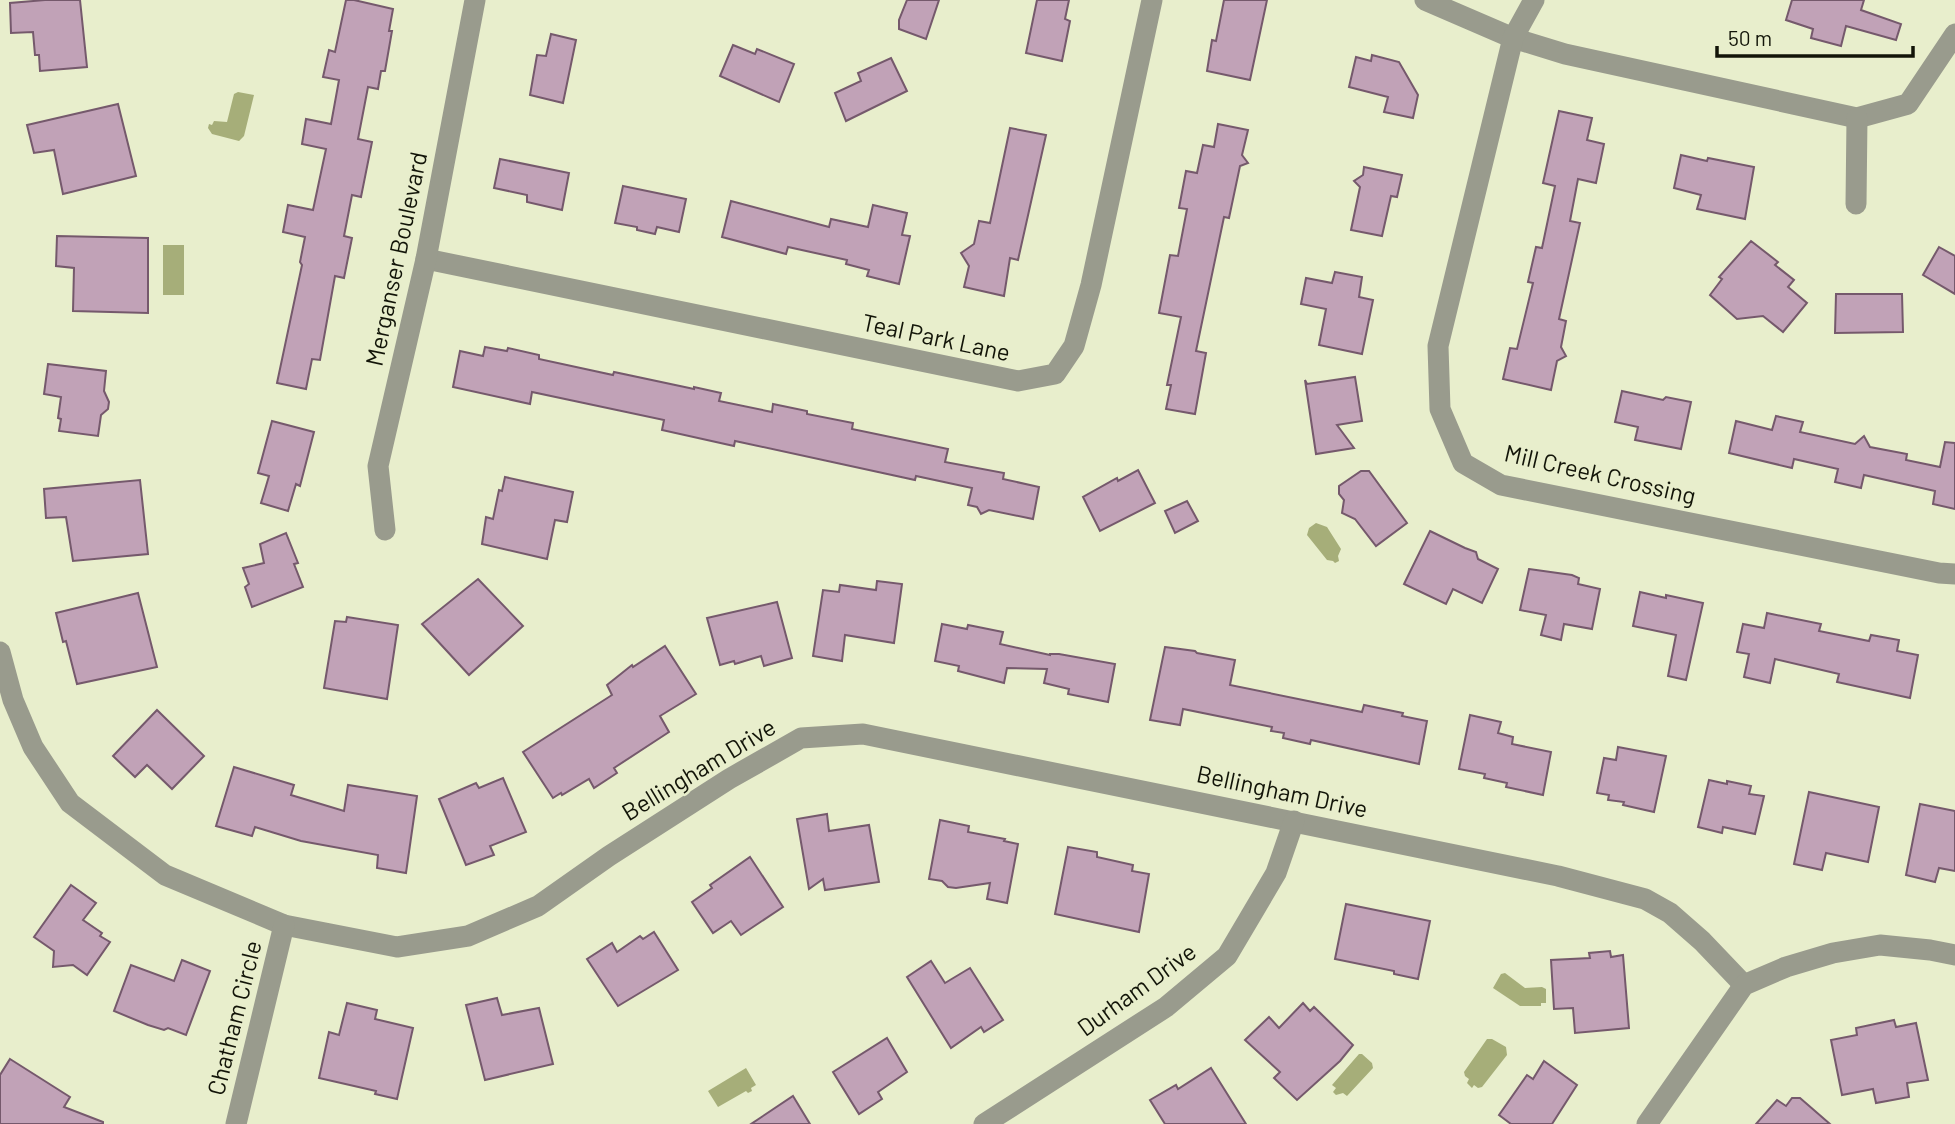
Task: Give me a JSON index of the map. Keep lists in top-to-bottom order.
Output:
{
  "streets": {
    "street": [
      "Merganser Boulevard",
      "Teal Park Lane",
      "Mill Creek Crossing",
      "Bellingham Drive",
      "Durham Drive",
      "Chatham Circle"
    ]
  },
  "crossings": [
    ["Merganser Boulevard", "Teal Park Lane"],
    ["Bellingham Drive", "Durham Drive"],
    ["Bellingham Drive", "Chatham Circle"]
  ],
  "scale_bar": "50 m"
}
